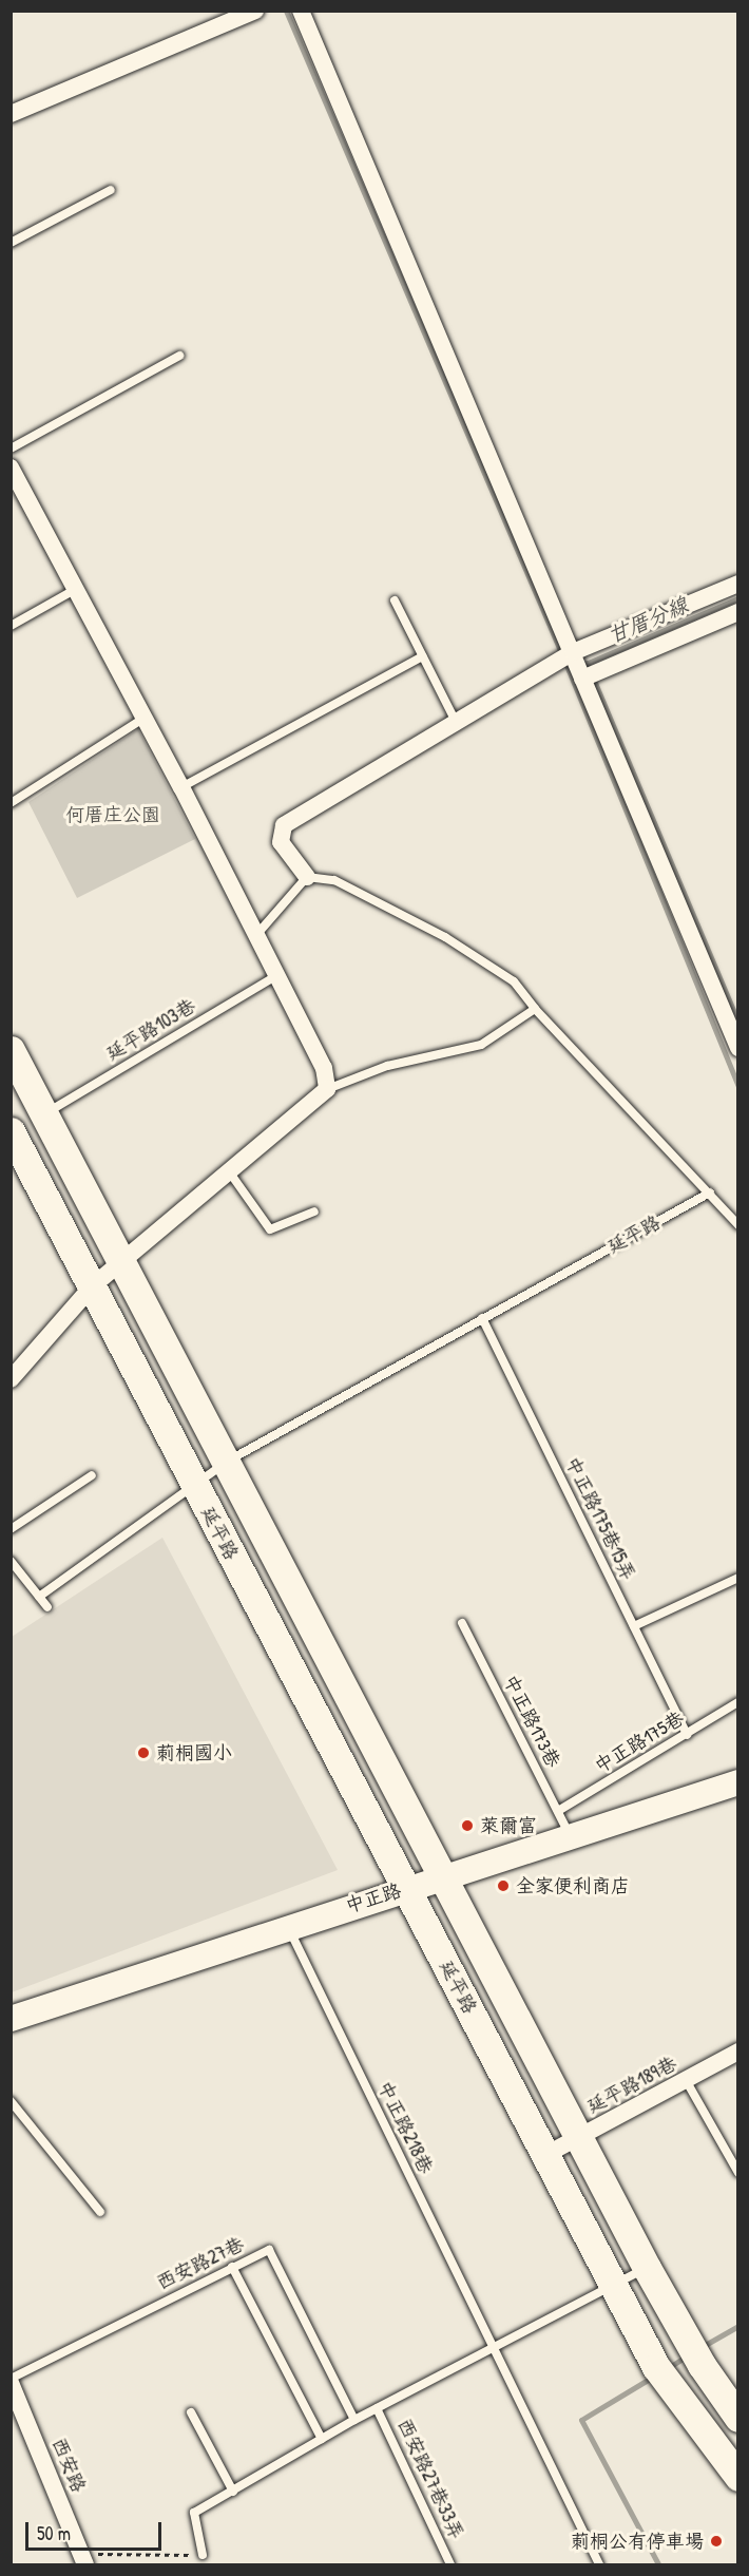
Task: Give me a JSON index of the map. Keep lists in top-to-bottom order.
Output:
{
  "streets": {
    "main road": ["延平路"],
    "street": ["中正路", "延平路189巷", "西安路"],
    "lane": [
      "延平路103巷",
      "中正路175巷15弄",
      "中正路173巷",
      "中正路175巷",
      "中正路218巷",
      "西安路27巷",
      "西安路27巷33弄"
    ]
  },
  "crossings": [
    ["延平路103巷", "延平路"],
    ["延平路", "中正路175巷15弄"],
    ["延平路", "中正路"],
    ["延平路", "延平路189巷"],
    ["中正路175巷15弄", "中正路175巷"],
    ["中正路173巷", "中正路175巷"],
    ["中正路173巷", "中正路"],
    ["中正路", "中正路218巷"],
    ["西安路27巷", "西安路"]
  ],
  "water": ["甘厝分線"],
  "parks": ["何厝庄公園"],
  "places": [
    "莿桐國小",
    "萊爾富",
    "全家便利商店",
    "莿桐公有停車場"
  ],
  "scale_bar": "50 m"
}
